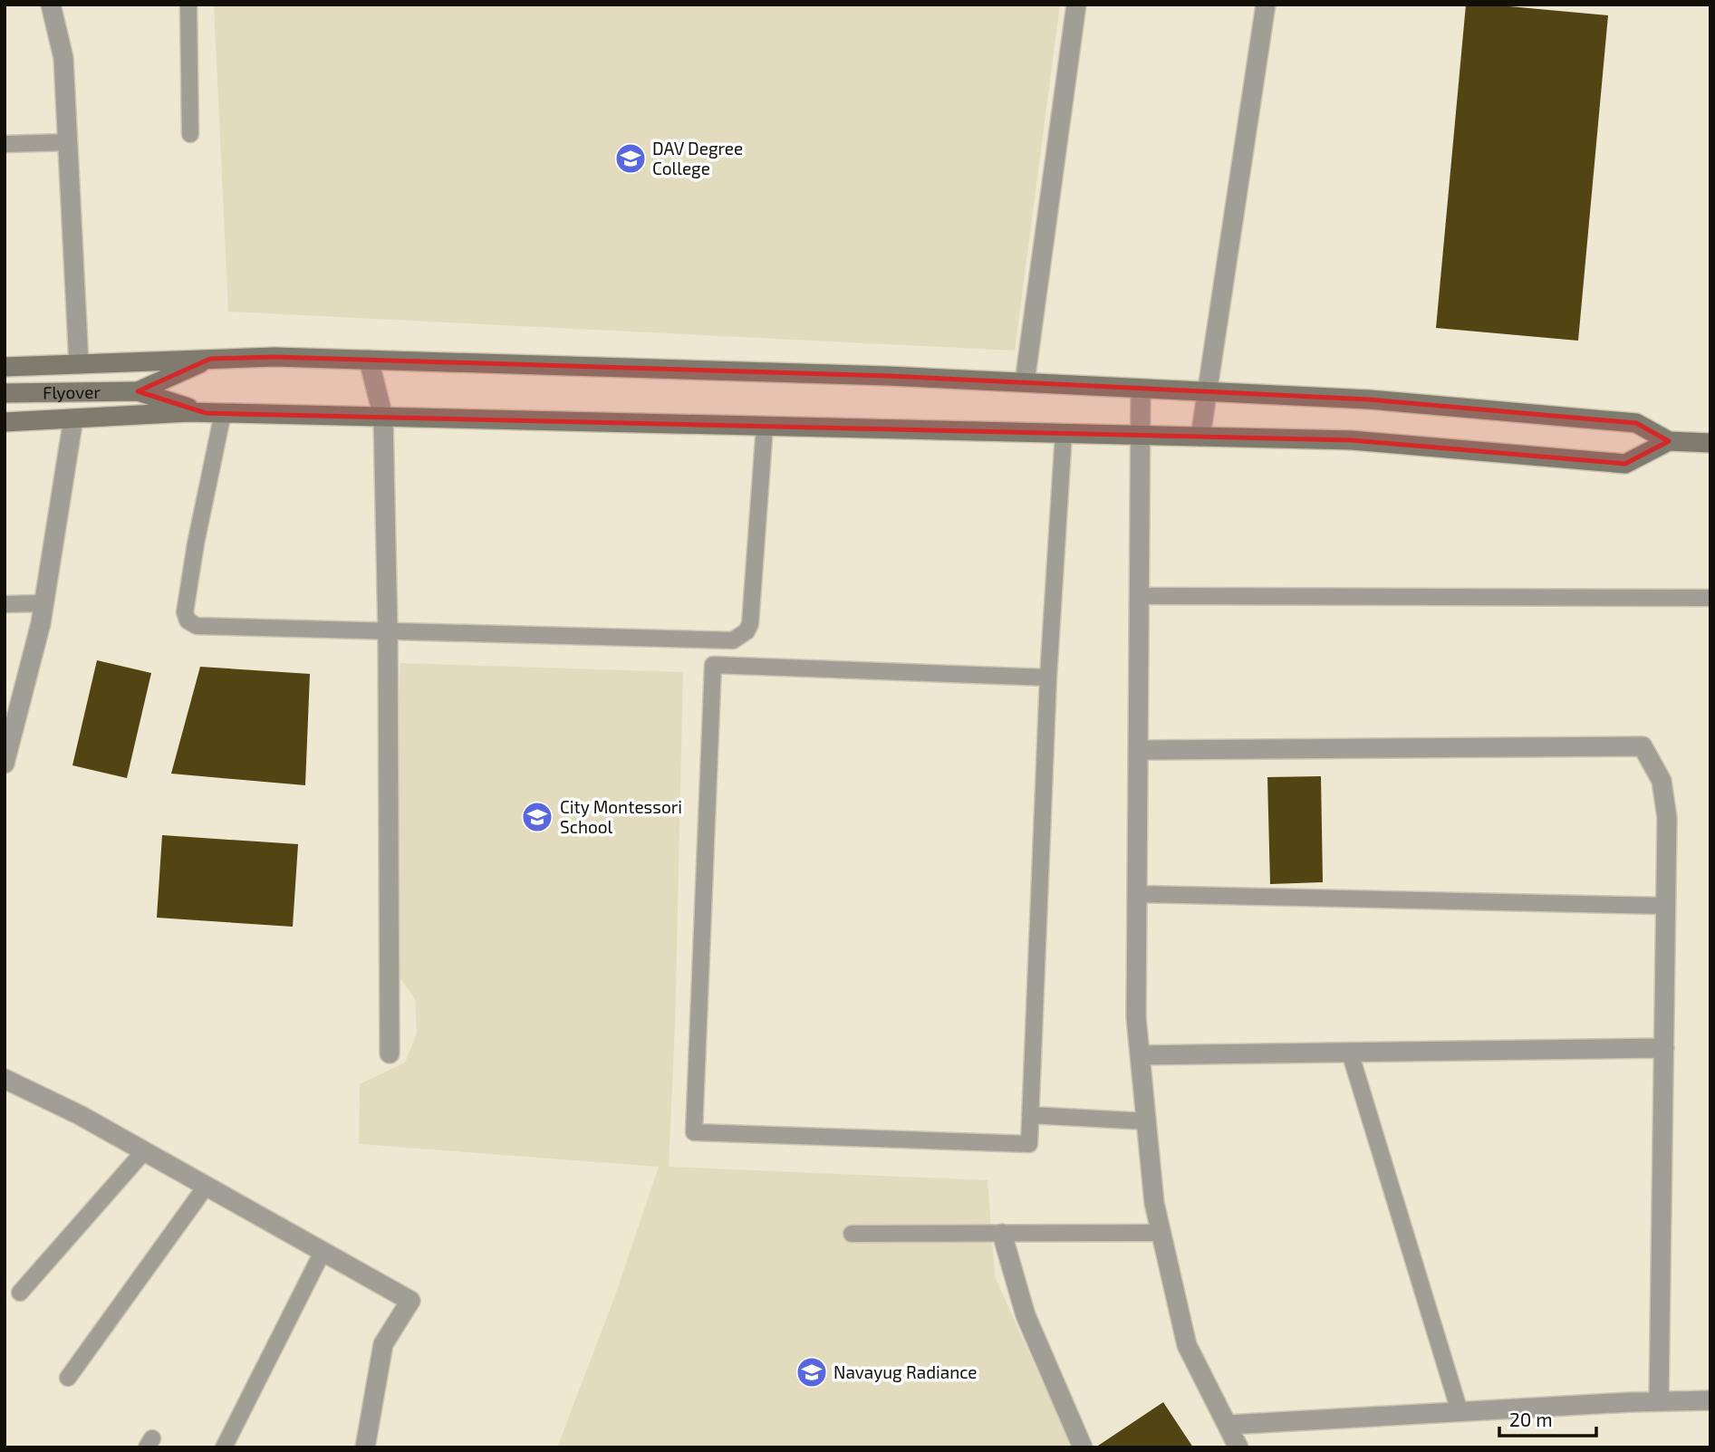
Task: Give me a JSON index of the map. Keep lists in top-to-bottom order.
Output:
{
  "streets": {
    "main road": ["Flyover"]
  },
  "places": {
    "school or university": ["DAV Degree College", "City Montessori School", "Navayug Radiance"]
  },
  "scale_bar": "20 m"
}
